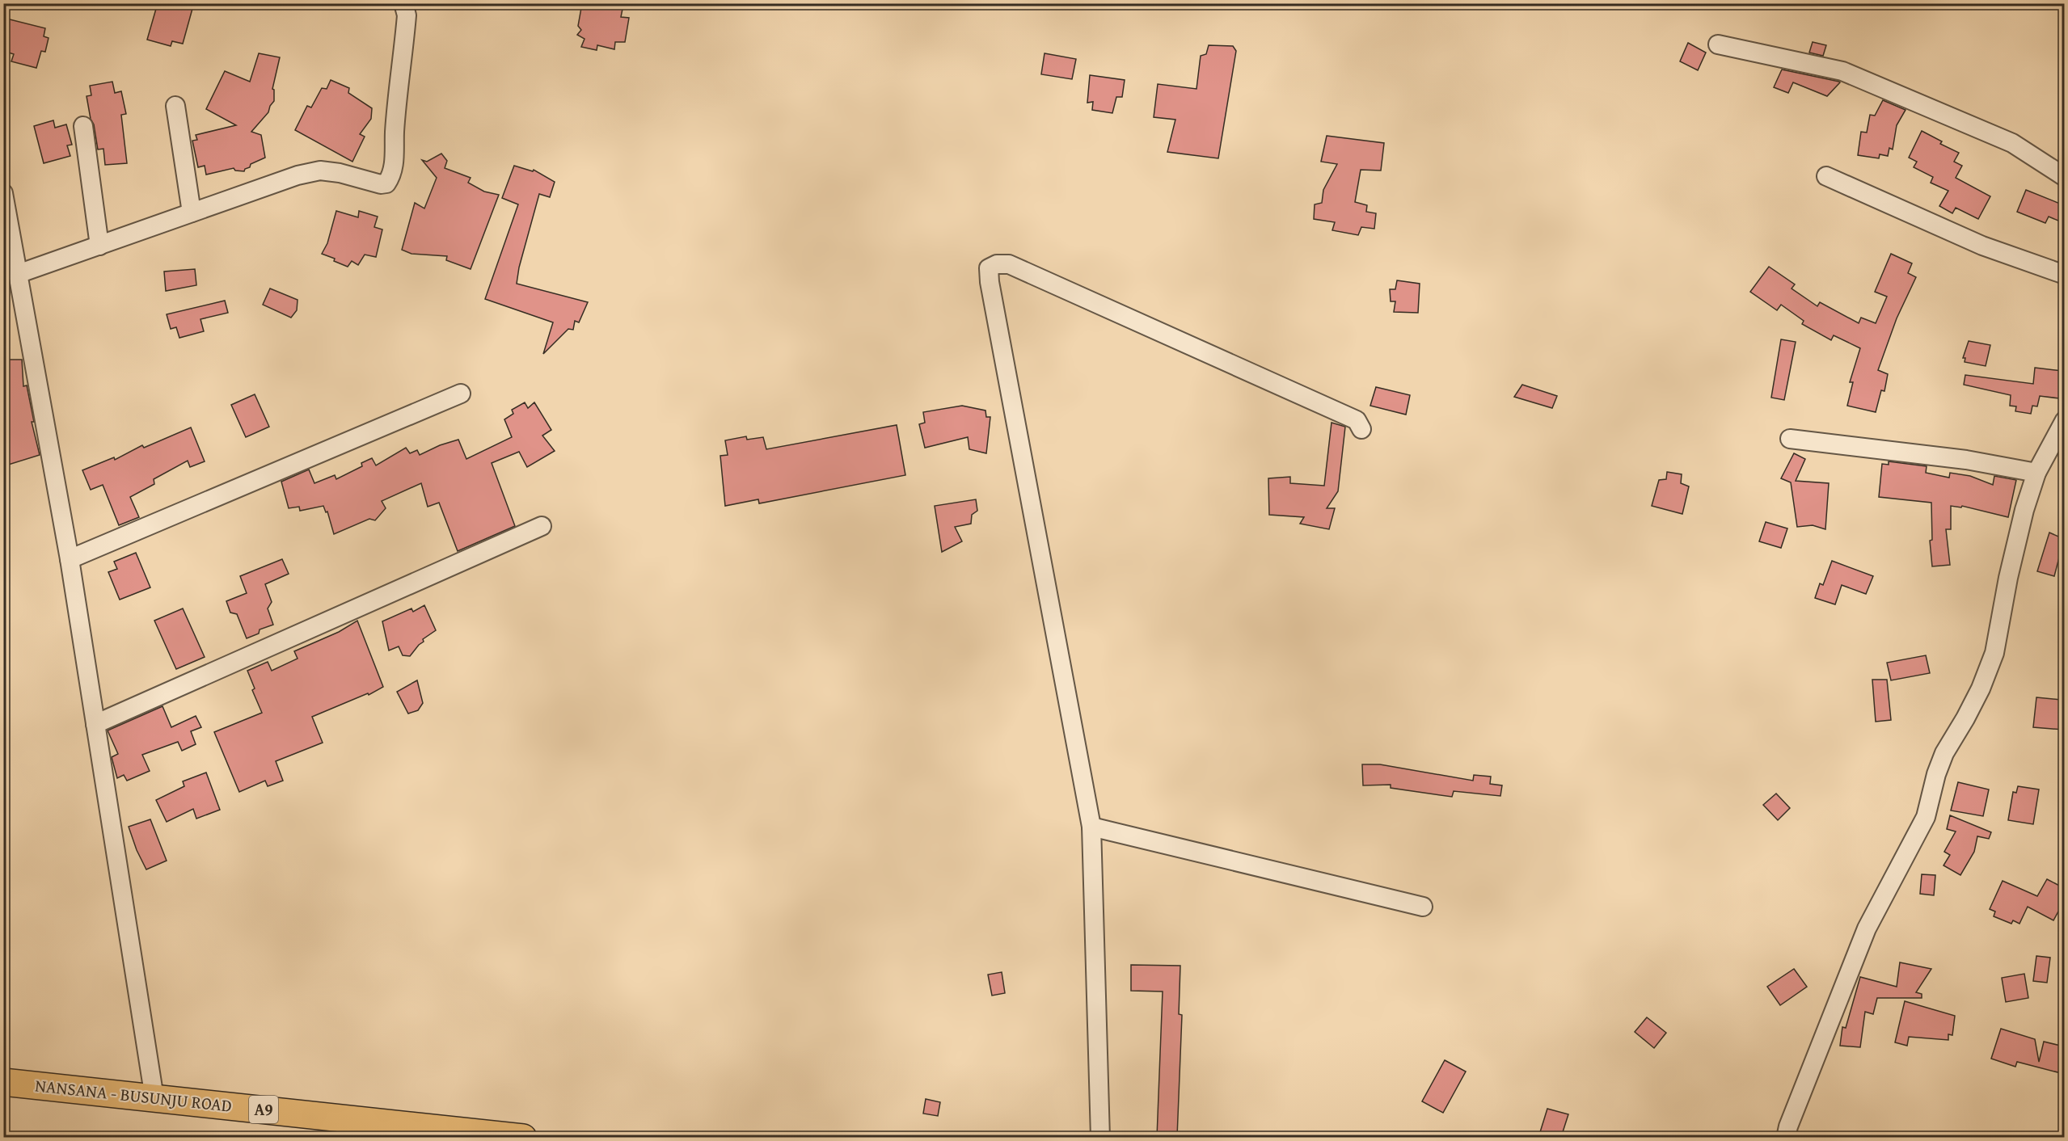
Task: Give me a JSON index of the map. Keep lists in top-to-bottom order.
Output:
{
  "streets": {
    "main road": ["NANSANA - BUSUNJU ROAD", "A9"]
  }
}
